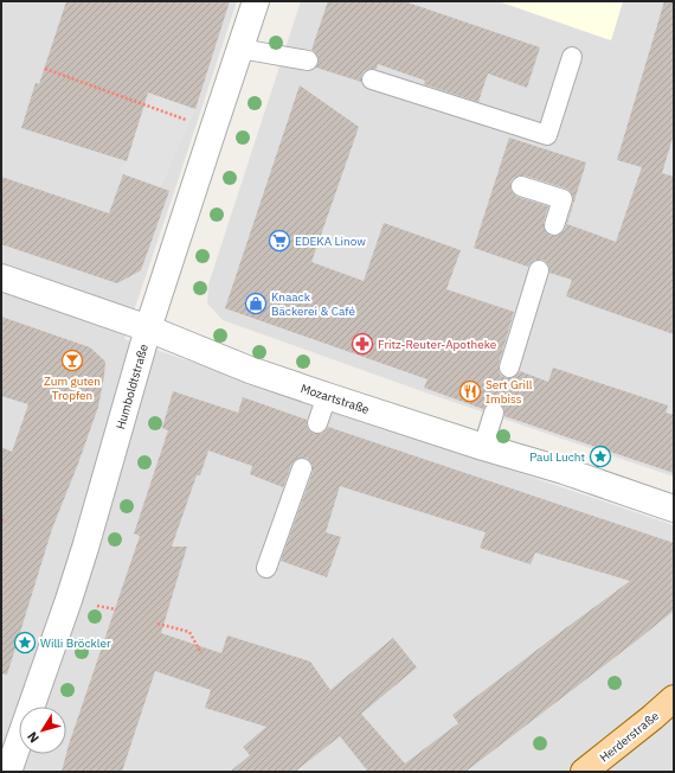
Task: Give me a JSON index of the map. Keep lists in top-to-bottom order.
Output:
{
  "streets": {
    "main road": ["Herderstraße"],
    "street": ["Humboldtstraße", "Mozartstraße"]
  },
  "crossings": [
    ["Humboldtstraße", "Mozartstraße"]
  ],
  "places": {
    "supermarket": ["EDEKA Linow"],
    "shop": ["Knaack Bäckerei & Café"],
    "pharmacy": ["Fritz-Reuter-Apotheke"],
    "bar": ["Zum guten Tropfen"],
    "restaurant": ["Sert Grill Imbiss"],
    "place": ["Paul Lucht", "Willi Bröckler"]
  },
  "north": "bottom left"
}
